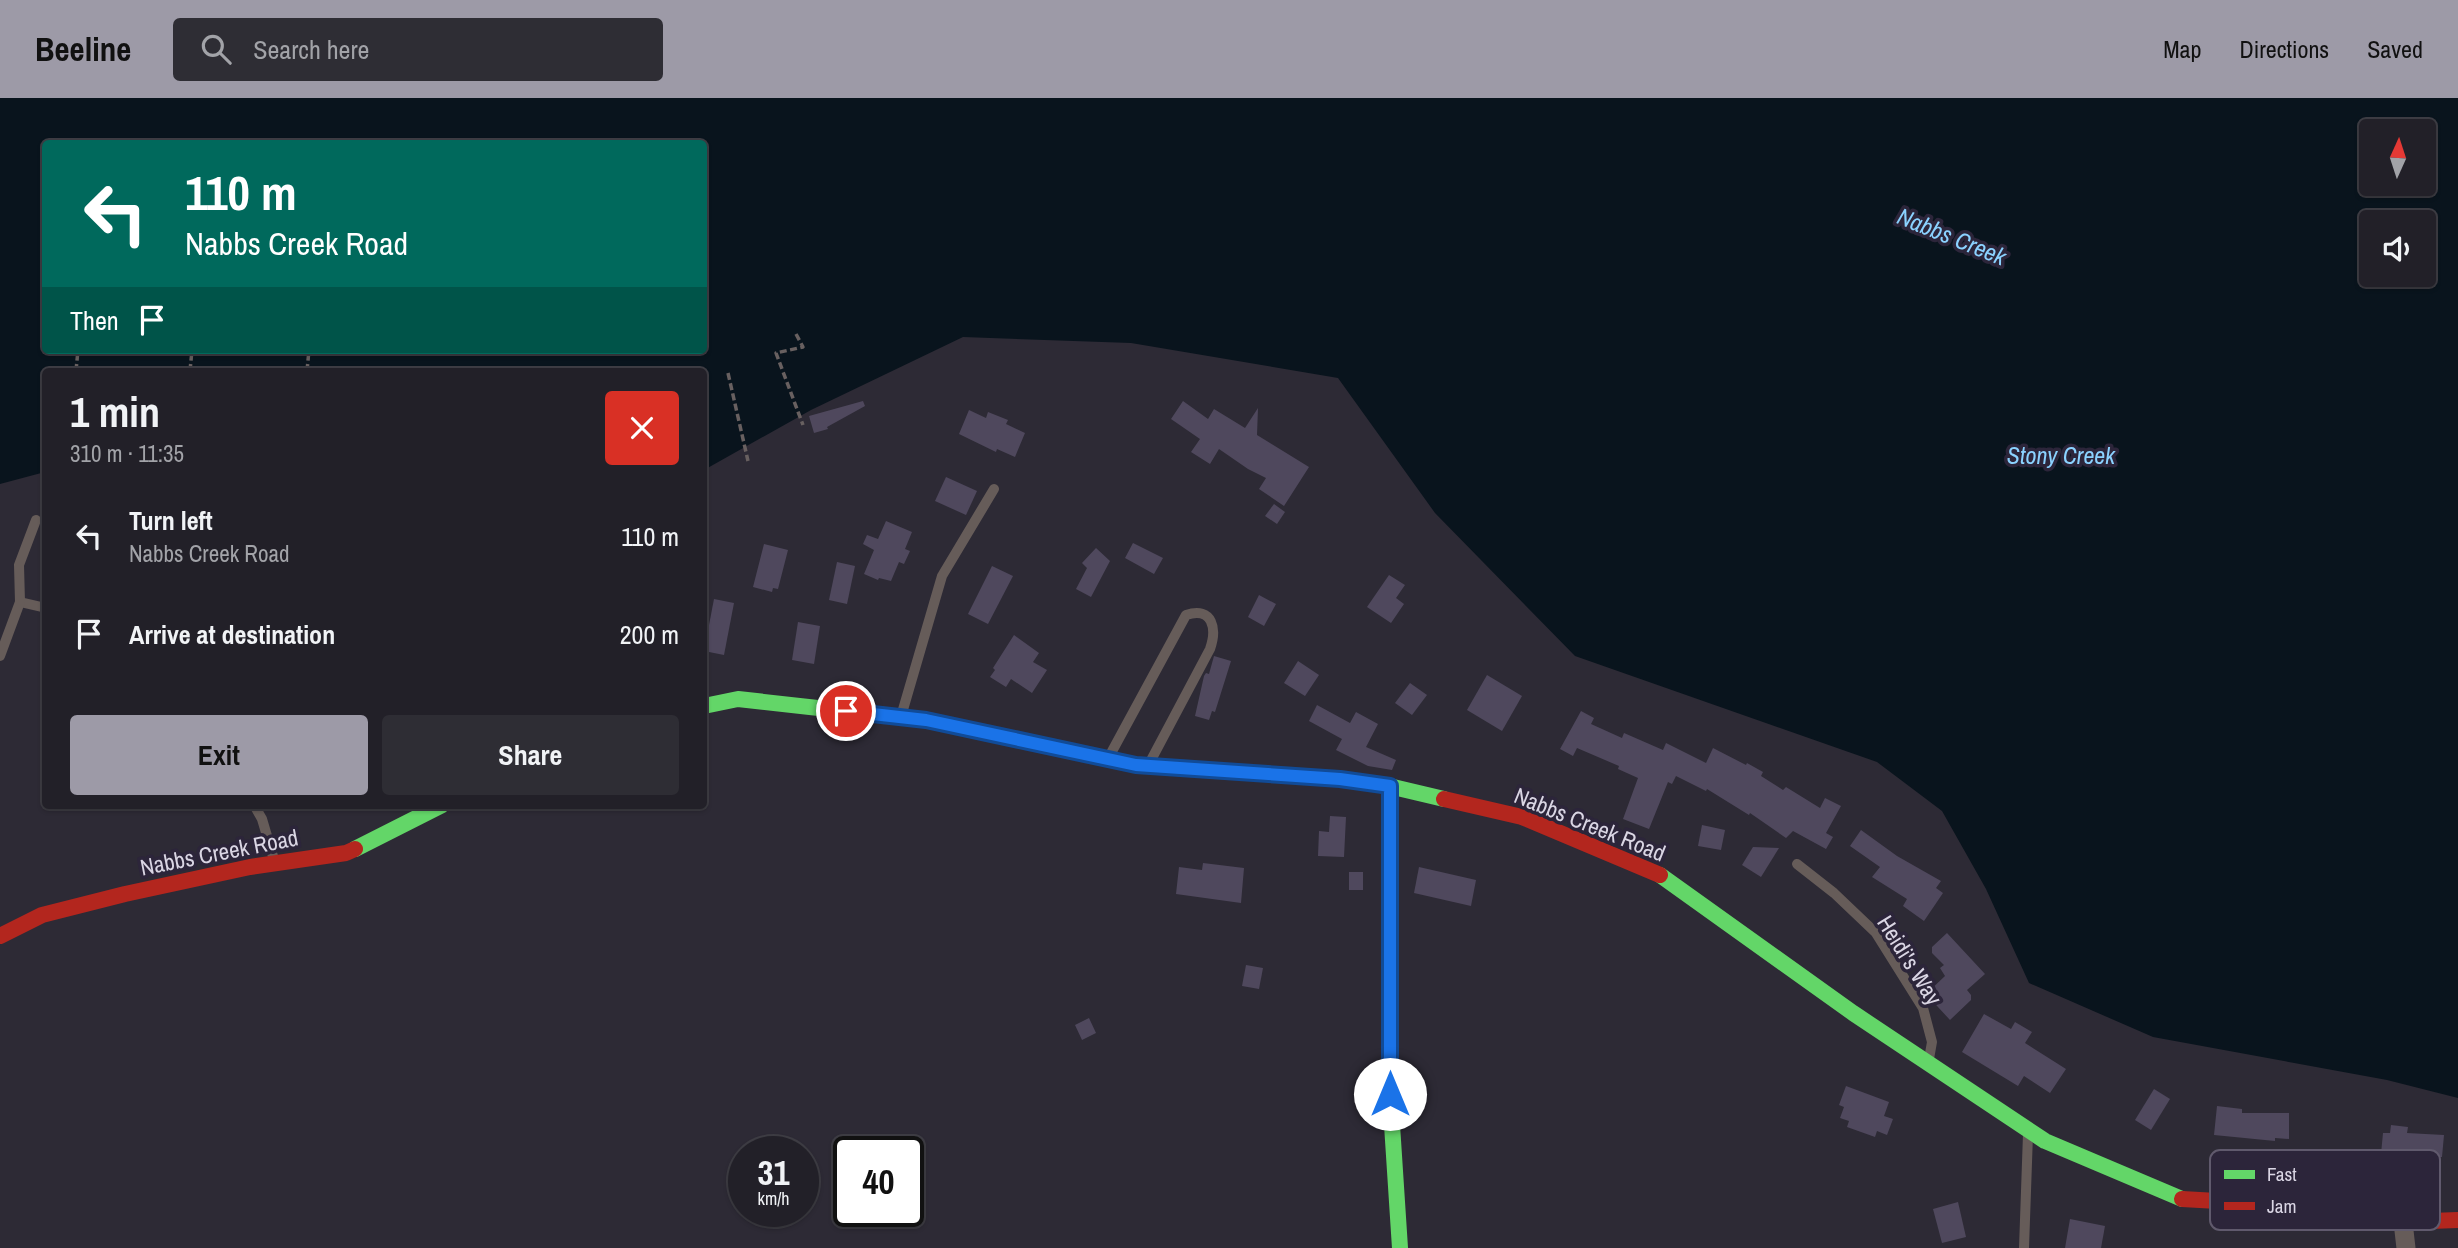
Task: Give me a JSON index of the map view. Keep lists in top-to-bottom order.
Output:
{
  "streets": {
    "street": ["Nabbs Creek Road"],
    "lane": ["Heidi's Way"]
  },
  "crossings": [
    ["Nabbs Creek Road", "Heidi's Way"]
  ],
  "water": ["Nabbs Creek", "Stony Creek"],
  "legend": ["Fast", "Jam"],
  "north": "top",
  "page": {
    "header": "Beeline",
    "search": "Search here",
    "nav": ["Map", "Directions", "Saved"],
    "turn": ["110 m", "Nabbs Creek Road"],
    "then": "Then",
    "heading": ["1 min", "310 m · 11:35"],
    "list": [
      {
        "name": "Turn left",
        "note": "Nabbs Creek Road",
        "value": "110 m"
      },
      {
        "name": "Arrive at destination",
        "value": "200 m"
      }
    ],
    "buttons": ["Exit", "Share"],
    "speed": "31 km/h",
    "limit": "40"
  }
}
